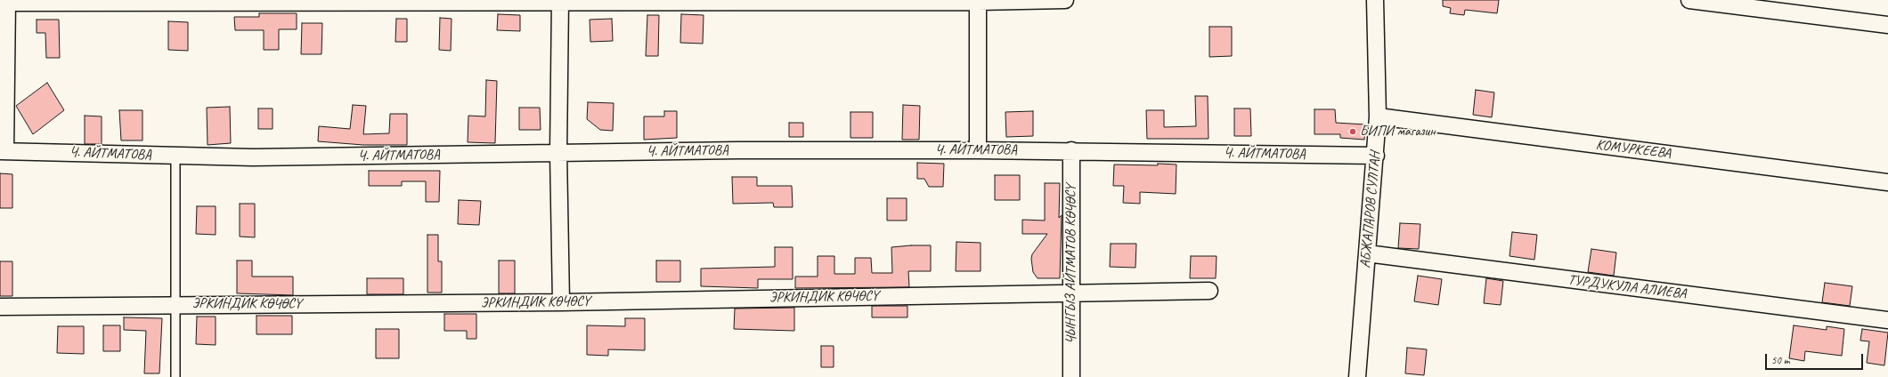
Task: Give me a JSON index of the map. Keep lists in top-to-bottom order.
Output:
{
  "streets": {
    "street": [
      "КОМУРКЕЕВА",
      "Ч. АЙТМАТОВА",
      "АБЖАПАРОВ СУЛТАН",
      "ЧЫНГЫЗ АЙТМАТОВ КӨЧӨСҮ",
      "ТУРДУКУЛА АЛИЕВА",
      "ЭРКИНДИК КӨЧӨСҮ"
    ]
  },
  "crossings": [
    ["КОМУРКЕЕВА", "АБЖАПАРОВ СУЛТАН"],
    ["Ч. АЙТМАТОВА", "АБЖАПАРОВ СУЛТАН"],
    ["Ч. АЙТМАТОВА", "ЧЫНГЫЗ АЙТМАТОВ КӨЧӨСҮ"],
    ["АБЖАПАРОВ СУЛТАН", "ТУРДУКУЛА АЛИЕВА"],
    ["ЧЫНГЫЗ АЙТМАТОВ КӨЧӨСҮ", "ЭРКИНДИК КӨЧӨСҮ"]
  ],
  "places": ["БИПИ магазин"],
  "scale_bar": "50 m"
}
